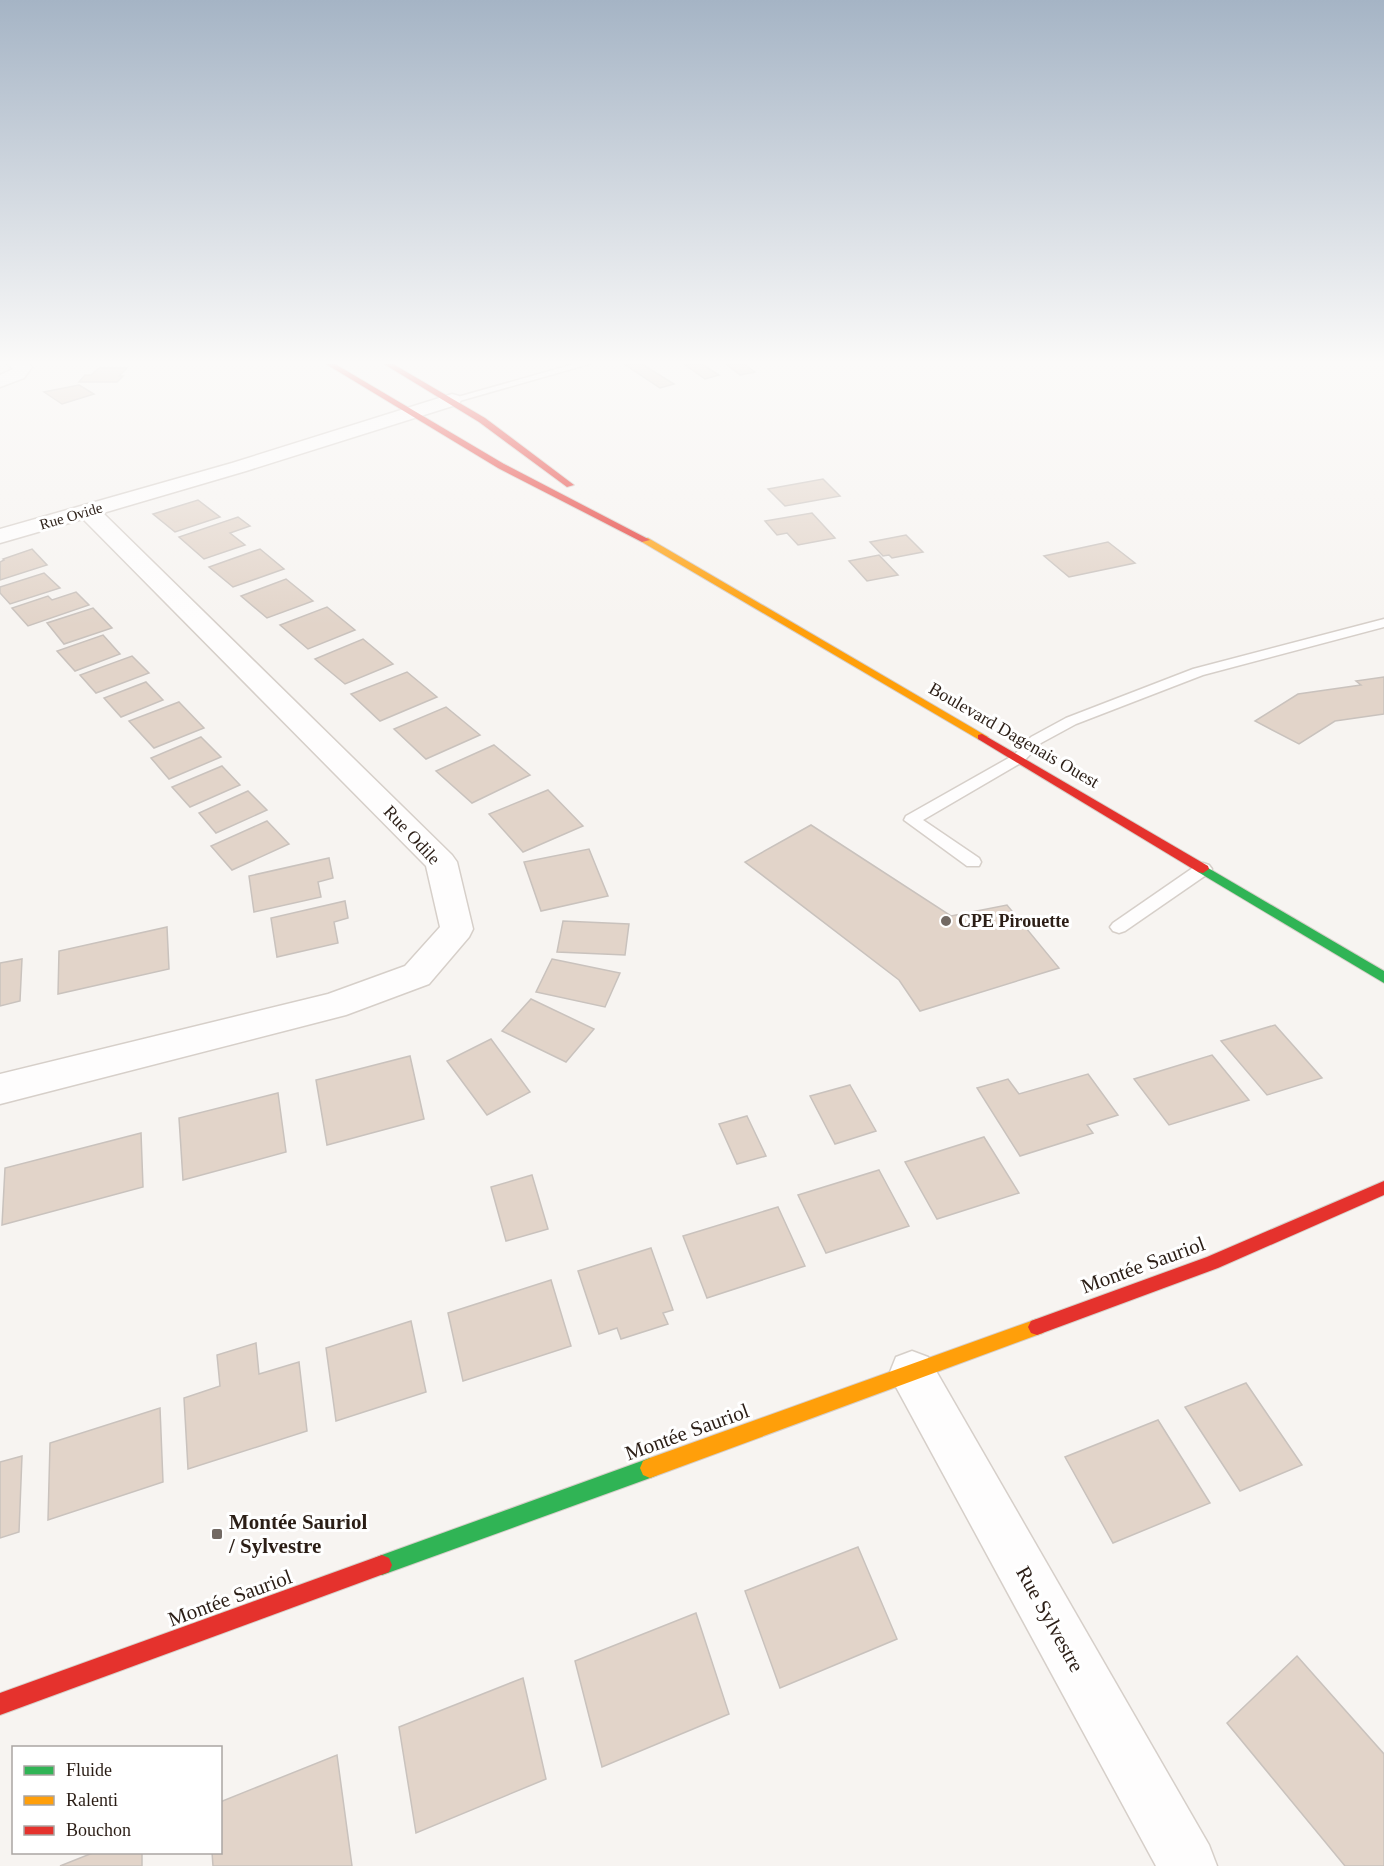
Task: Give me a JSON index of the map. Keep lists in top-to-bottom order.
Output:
{
  "streets": {
    "main road": ["Boulevard Dagenais Ouest", "Montée Sauriol"],
    "street": ["Rue Ovide", "Rue Odile", "Rue Sylvestre"]
  },
  "crossings": [
    ["Rue Ovide", "Rue Odile"],
    ["Montée Sauriol", "Rue Sylvestre"]
  ],
  "places": {
    "other": ["CPE Pirouette"],
    "transit": ["Montée Sauriol / Sylvestre"]
  },
  "legend": ["Fluide", "Ralenti", "Bouchon"]
}
